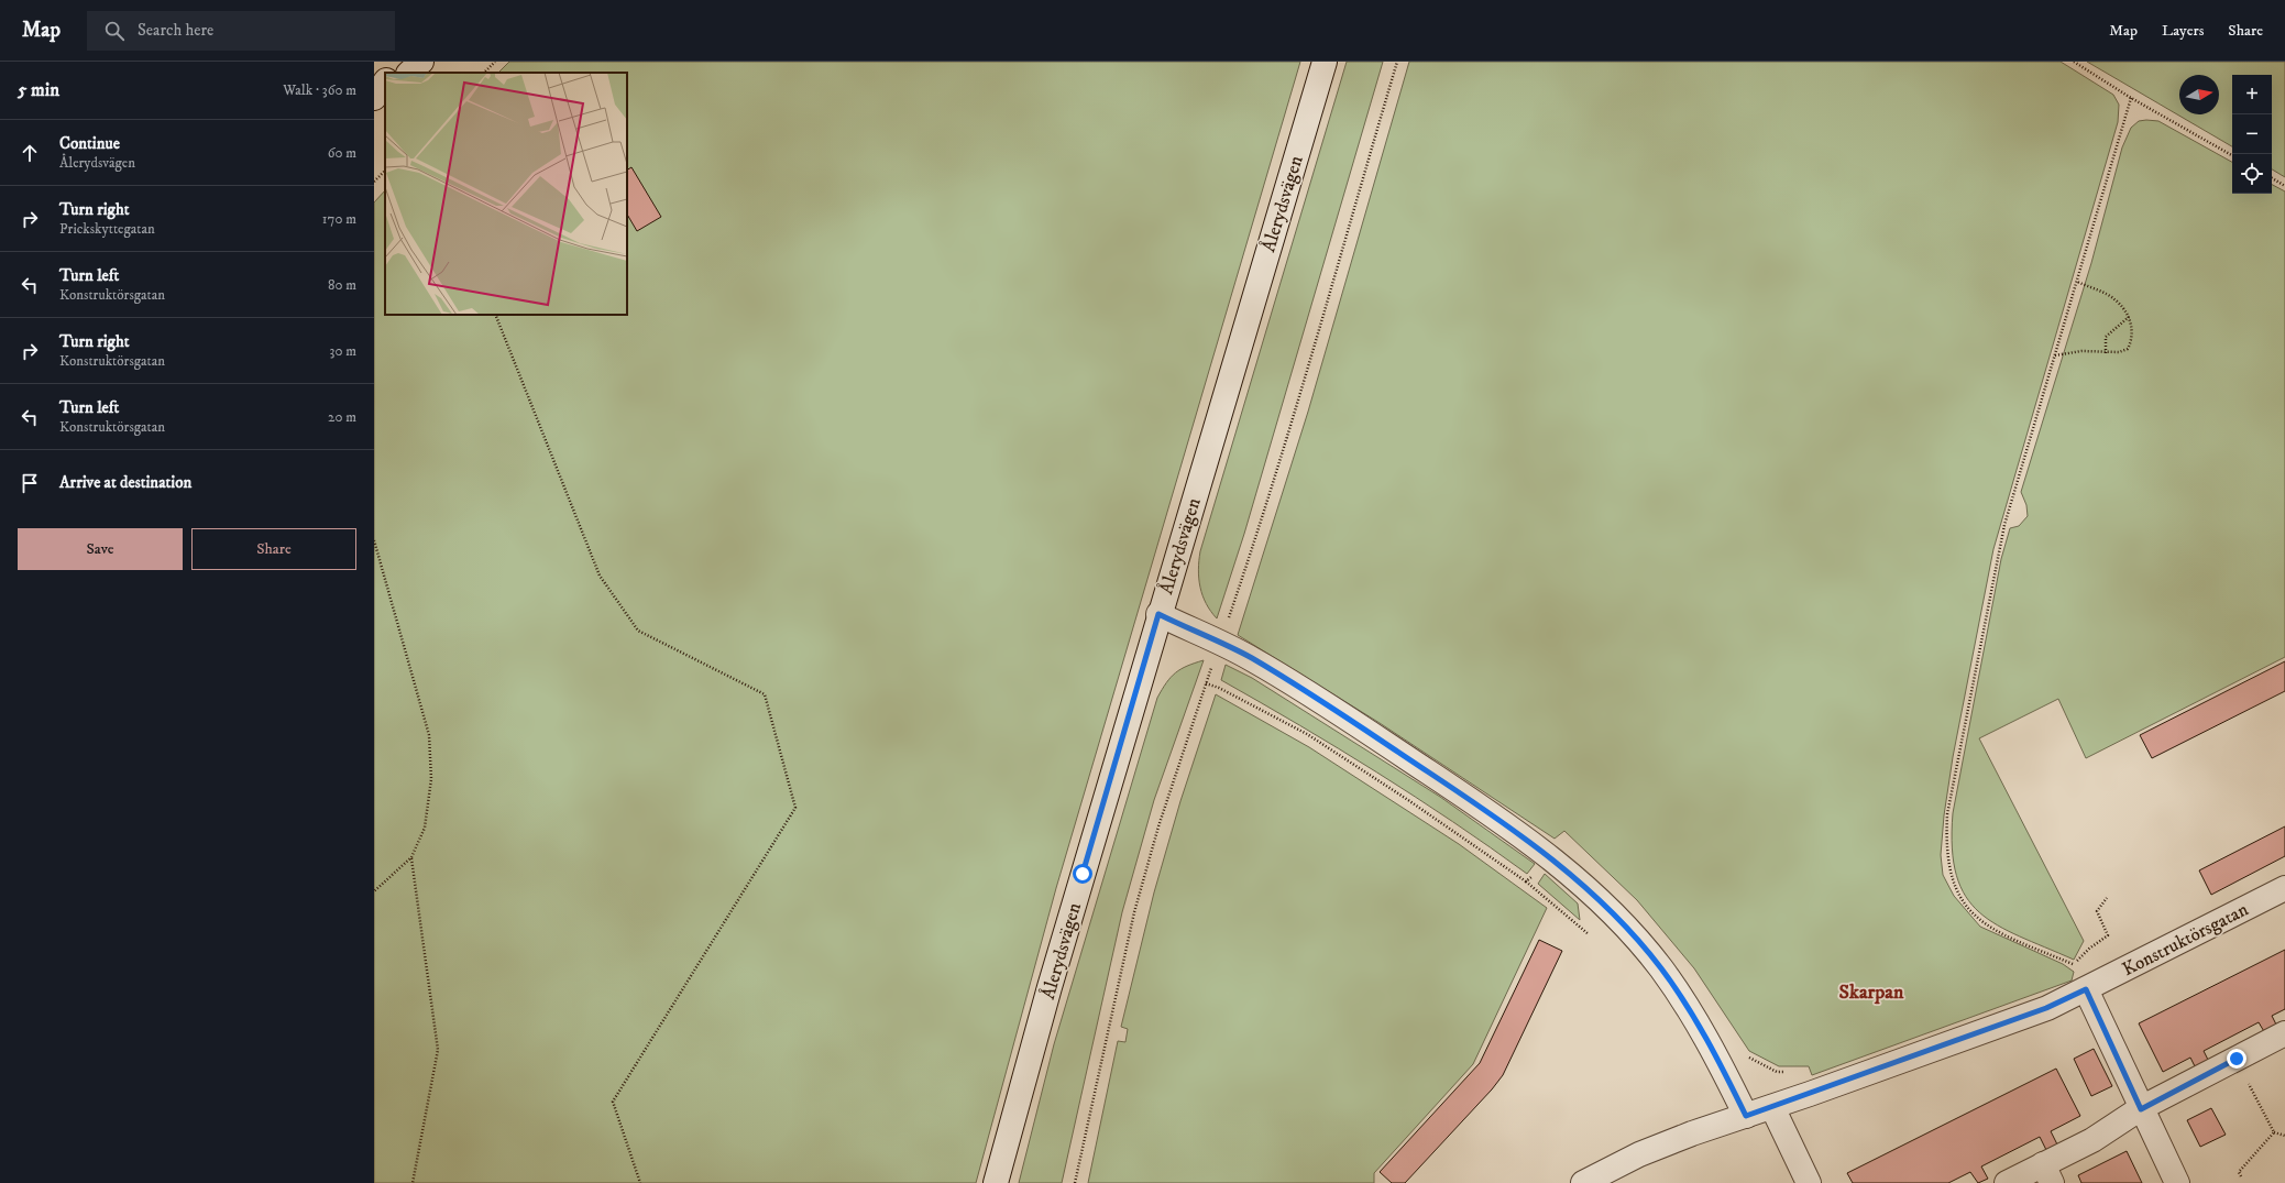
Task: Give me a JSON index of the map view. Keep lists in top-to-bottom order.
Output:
{
  "streets": {
    "street": ["Ålerydsvägen", "Konstruktörsgatan"]
  },
  "districts": ["Skarpan"],
  "north": "right",
  "page": {
    "header": "Map",
    "search": "Search here",
    "nav": ["Map", "Layers", "Share"],
    "heading": ["5 min", "Walk · 360 m"],
    "map_buttons": ["+", "−"],
    "list": [
      ["Continue", "Ålerydsvägen", "60 m"],
      ["Turn right", "Prickskyttegatan", "170 m"],
      ["Turn left", "Konstruktörsgatan", "80 m"],
      ["Turn right", "Konstruktörsgatan", "30 m"],
      ["Turn left", "Konstruktörsgatan", "20 m"],
      "Arrive at destination"
    ],
    "buttons": ["Save", "Share"]
  }
}
